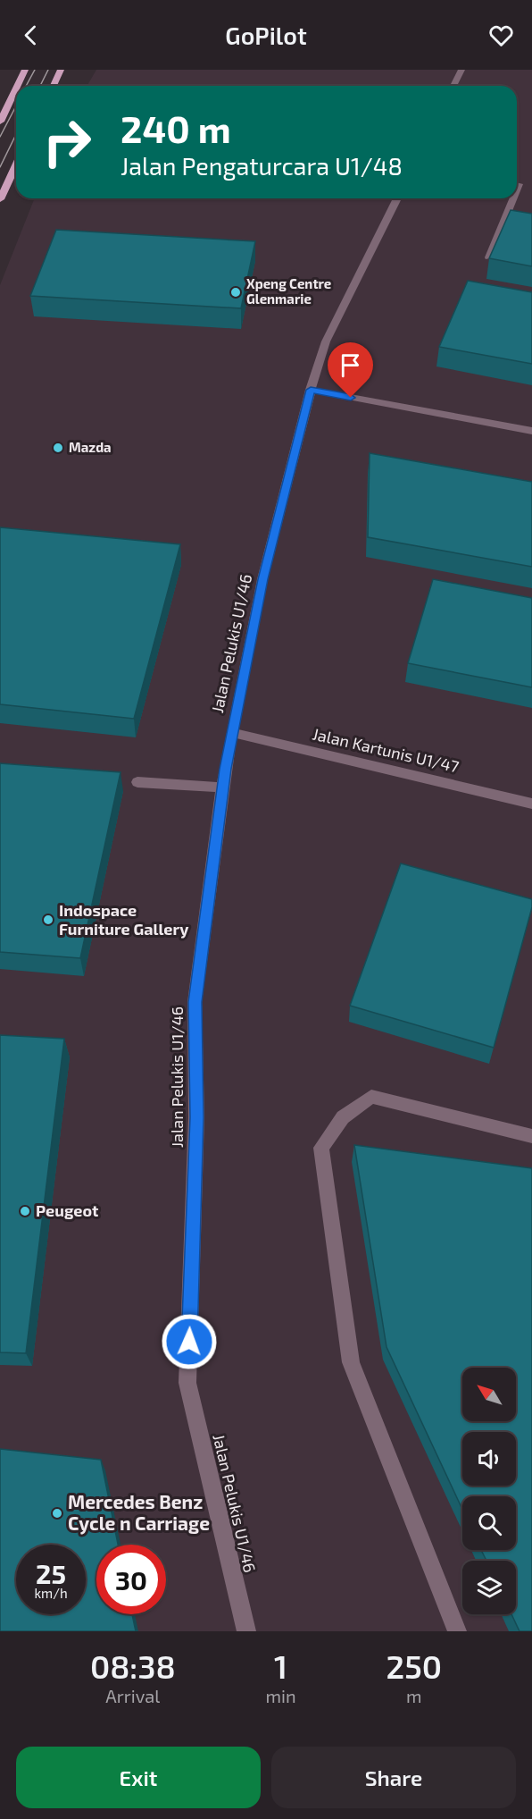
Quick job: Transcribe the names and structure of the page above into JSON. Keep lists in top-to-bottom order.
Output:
{
  "streets": {
    "street": ["Jalan Pelukis U1/46", "Jalan Kartunis U1/47"]
  },
  "crossings": [
    ["Jalan Pelukis U1/46", "Jalan Kartunis U1/47"]
  ],
  "places": [
    "Xpeng Centre Glenmarie",
    "Mazda",
    "Indospace Furniture Gallery",
    "Peugeot",
    "Mercedes Benz Cycle n Carriage"
  ],
  "north": "top left",
  "page": {
    "header": "GoPilot",
    "turn": ["240 m", "Jalan Pengaturcara U1/48"],
    "speed": "25 km/h",
    "limit": "30",
    "eta": [
      "08:38",
      "Arrival",
      "1",
      "min",
      "250",
      "m"
    ],
    "buttons": ["Exit", "Share"]
  }
}
